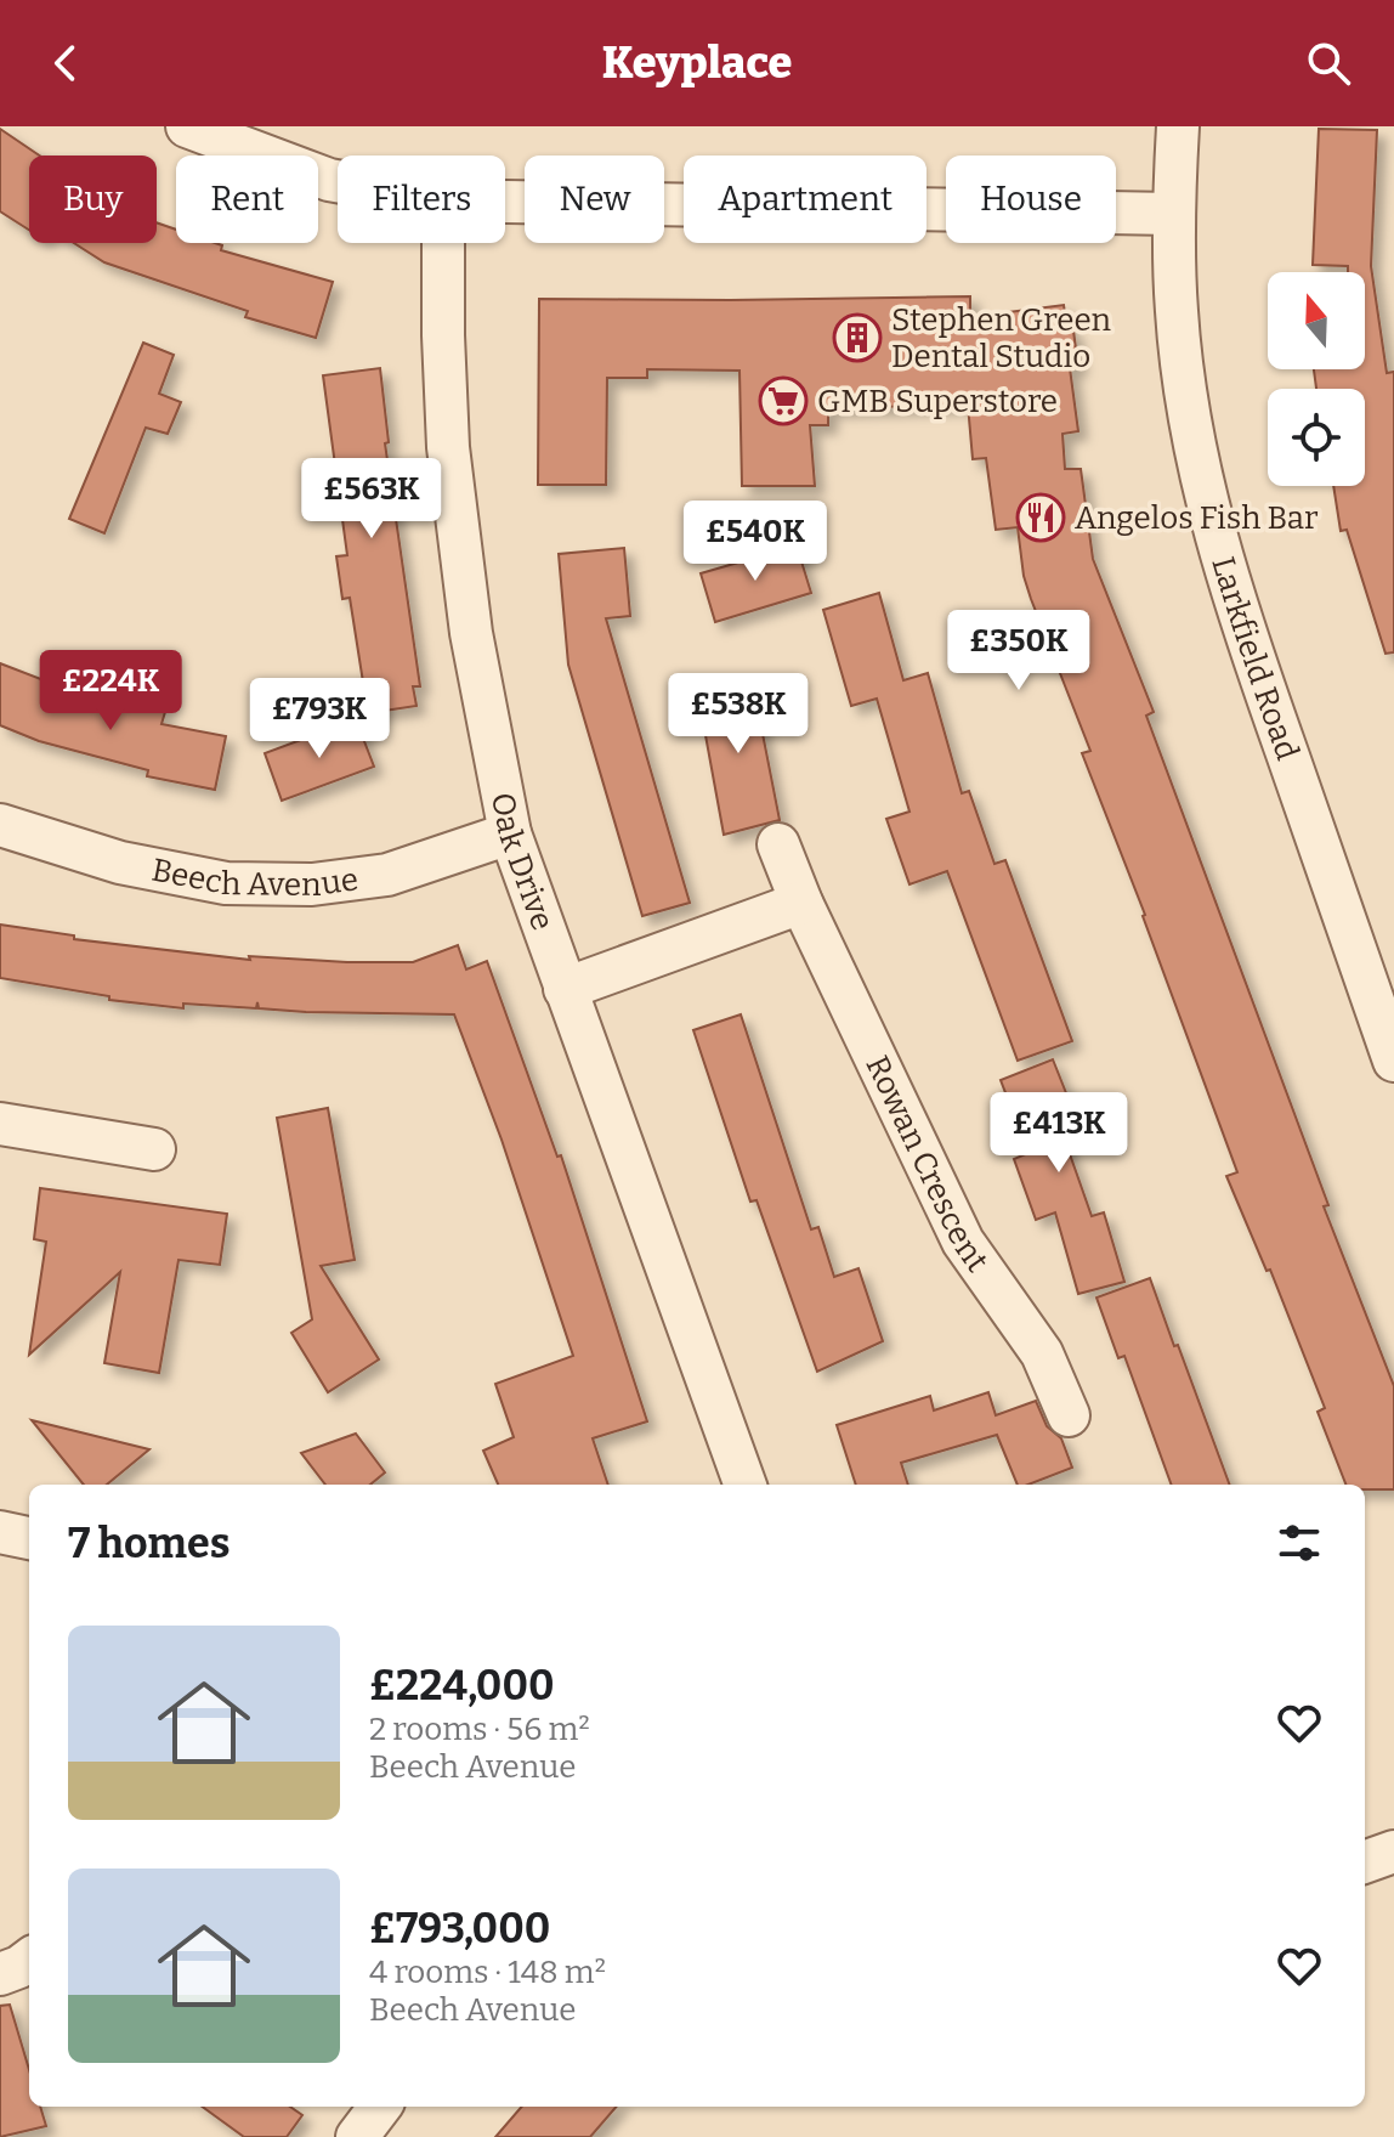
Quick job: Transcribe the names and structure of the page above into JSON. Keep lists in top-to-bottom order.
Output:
{
  "streets": {
    "street": [
      "Larkfield Road",
      "Oak Drive",
      "Beech Avenue",
      "Rowan Crescent"
    ]
  },
  "crossings": [
    ["Oak Drive", "Beech Avenue"]
  ],
  "places": {
    "building": ["Stephen Green Dental Studio"],
    "supermarket": ["GMB Superstore"],
    "restaurant": ["Angelos Fish Bar"]
  },
  "north": "top",
  "page": {
    "header": "Keyplace",
    "chip": [
      "Buy",
      "Rent",
      "Filters",
      "New",
      "Apartment",
      "House"
    ],
    "price": [
      "£563K",
      "£540K",
      "£350K",
      "£224K",
      "£538K",
      "£793K",
      "£413K"
    ],
    "heading": "7 homes",
    "list": [
      {
        "name": "£224,000",
        "note": "2 rooms · 56 m² · Beech Avenue"
      },
      {
        "name": "£793,000",
        "note": "4 rooms · 148 m² · Beech Avenue"
      }
    ]
  }
}
